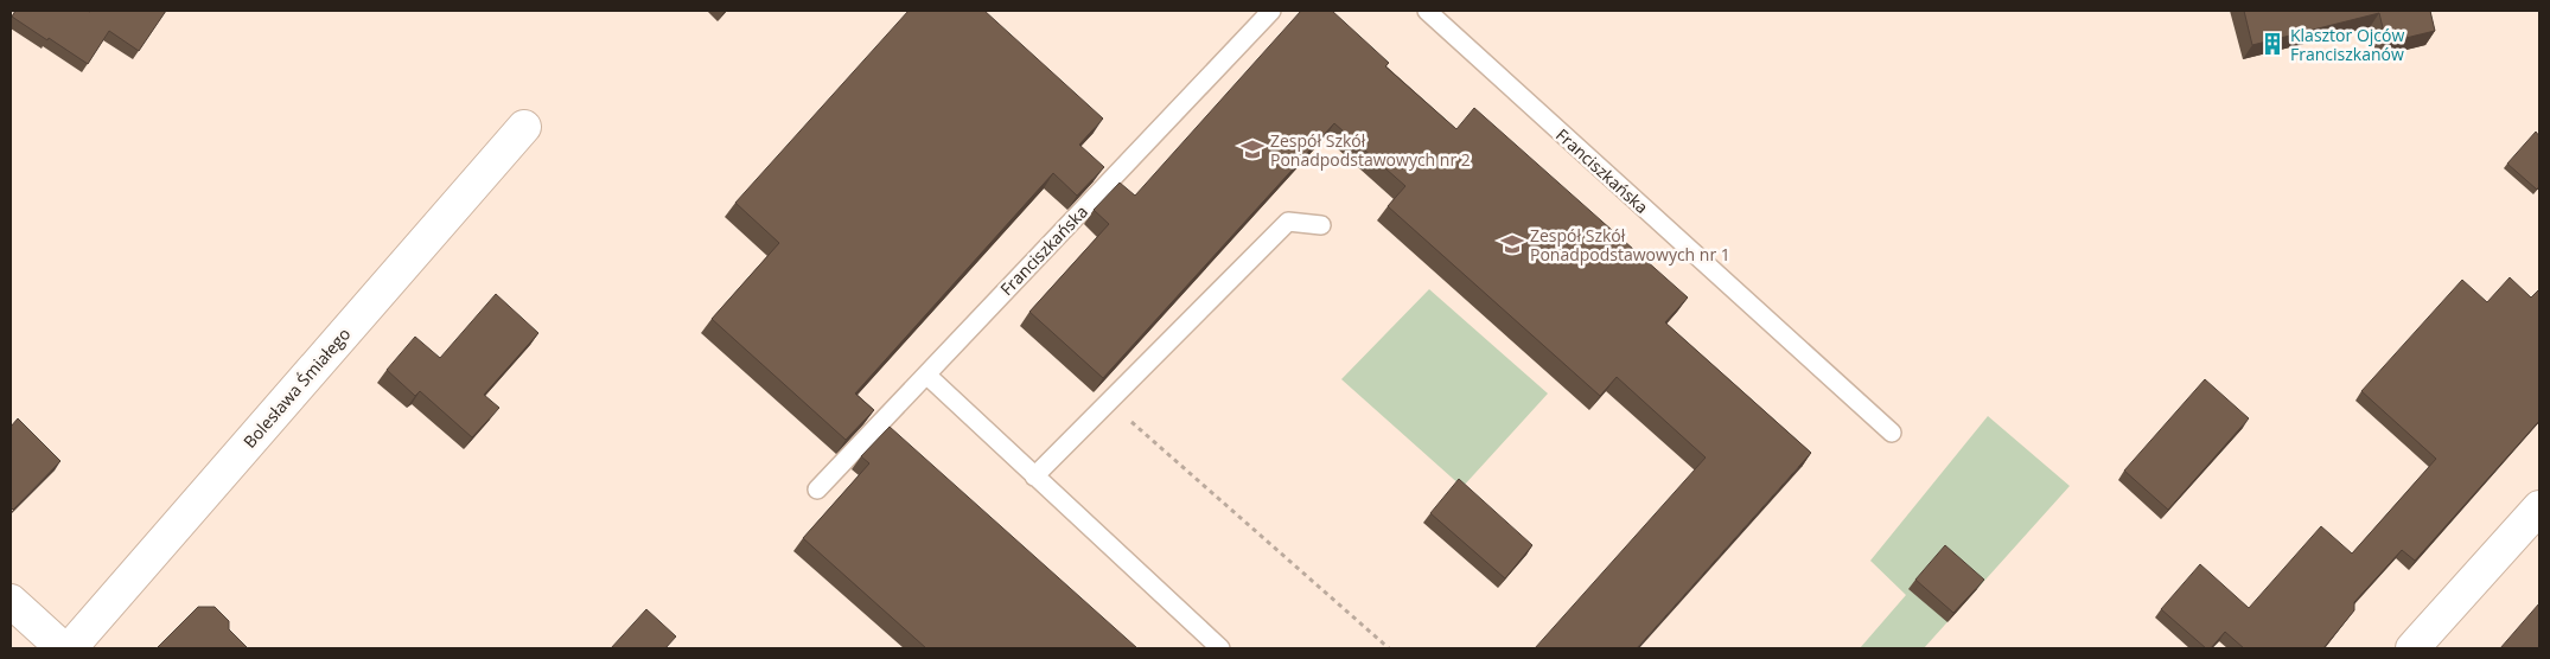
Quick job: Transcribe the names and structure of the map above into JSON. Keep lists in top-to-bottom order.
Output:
{
  "streets": {
    "street": ["Bolesława Śmiałego"],
    "lane": ["Franciszkańska"]
  },
  "places": {
    "building": ["Klasztor Ojców Franciszkanów"],
    "school or university": ["Zespół Szkół Ponadpodstawowych nr 2", "Zespół Szkół Ponadpodstawowych nr 1"]
  }
}
